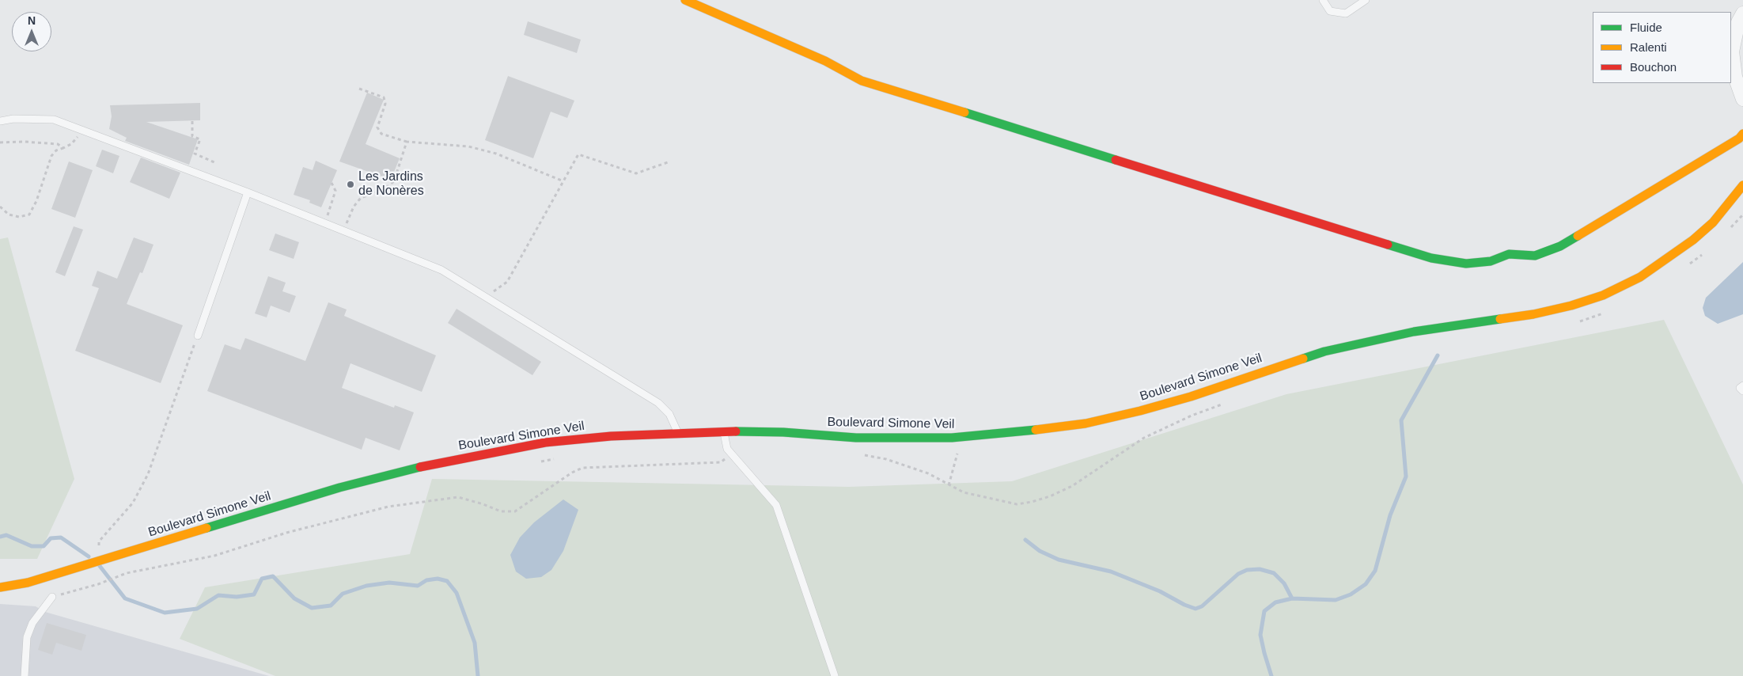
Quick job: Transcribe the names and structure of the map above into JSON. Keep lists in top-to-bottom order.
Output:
{
  "streets": {
    "main road": ["Boulevard Simone Veil"]
  },
  "places": ["Les Jardins de Nonères"],
  "legend": ["Fluide", "Ralenti", "Bouchon"],
  "north": "top"
}
